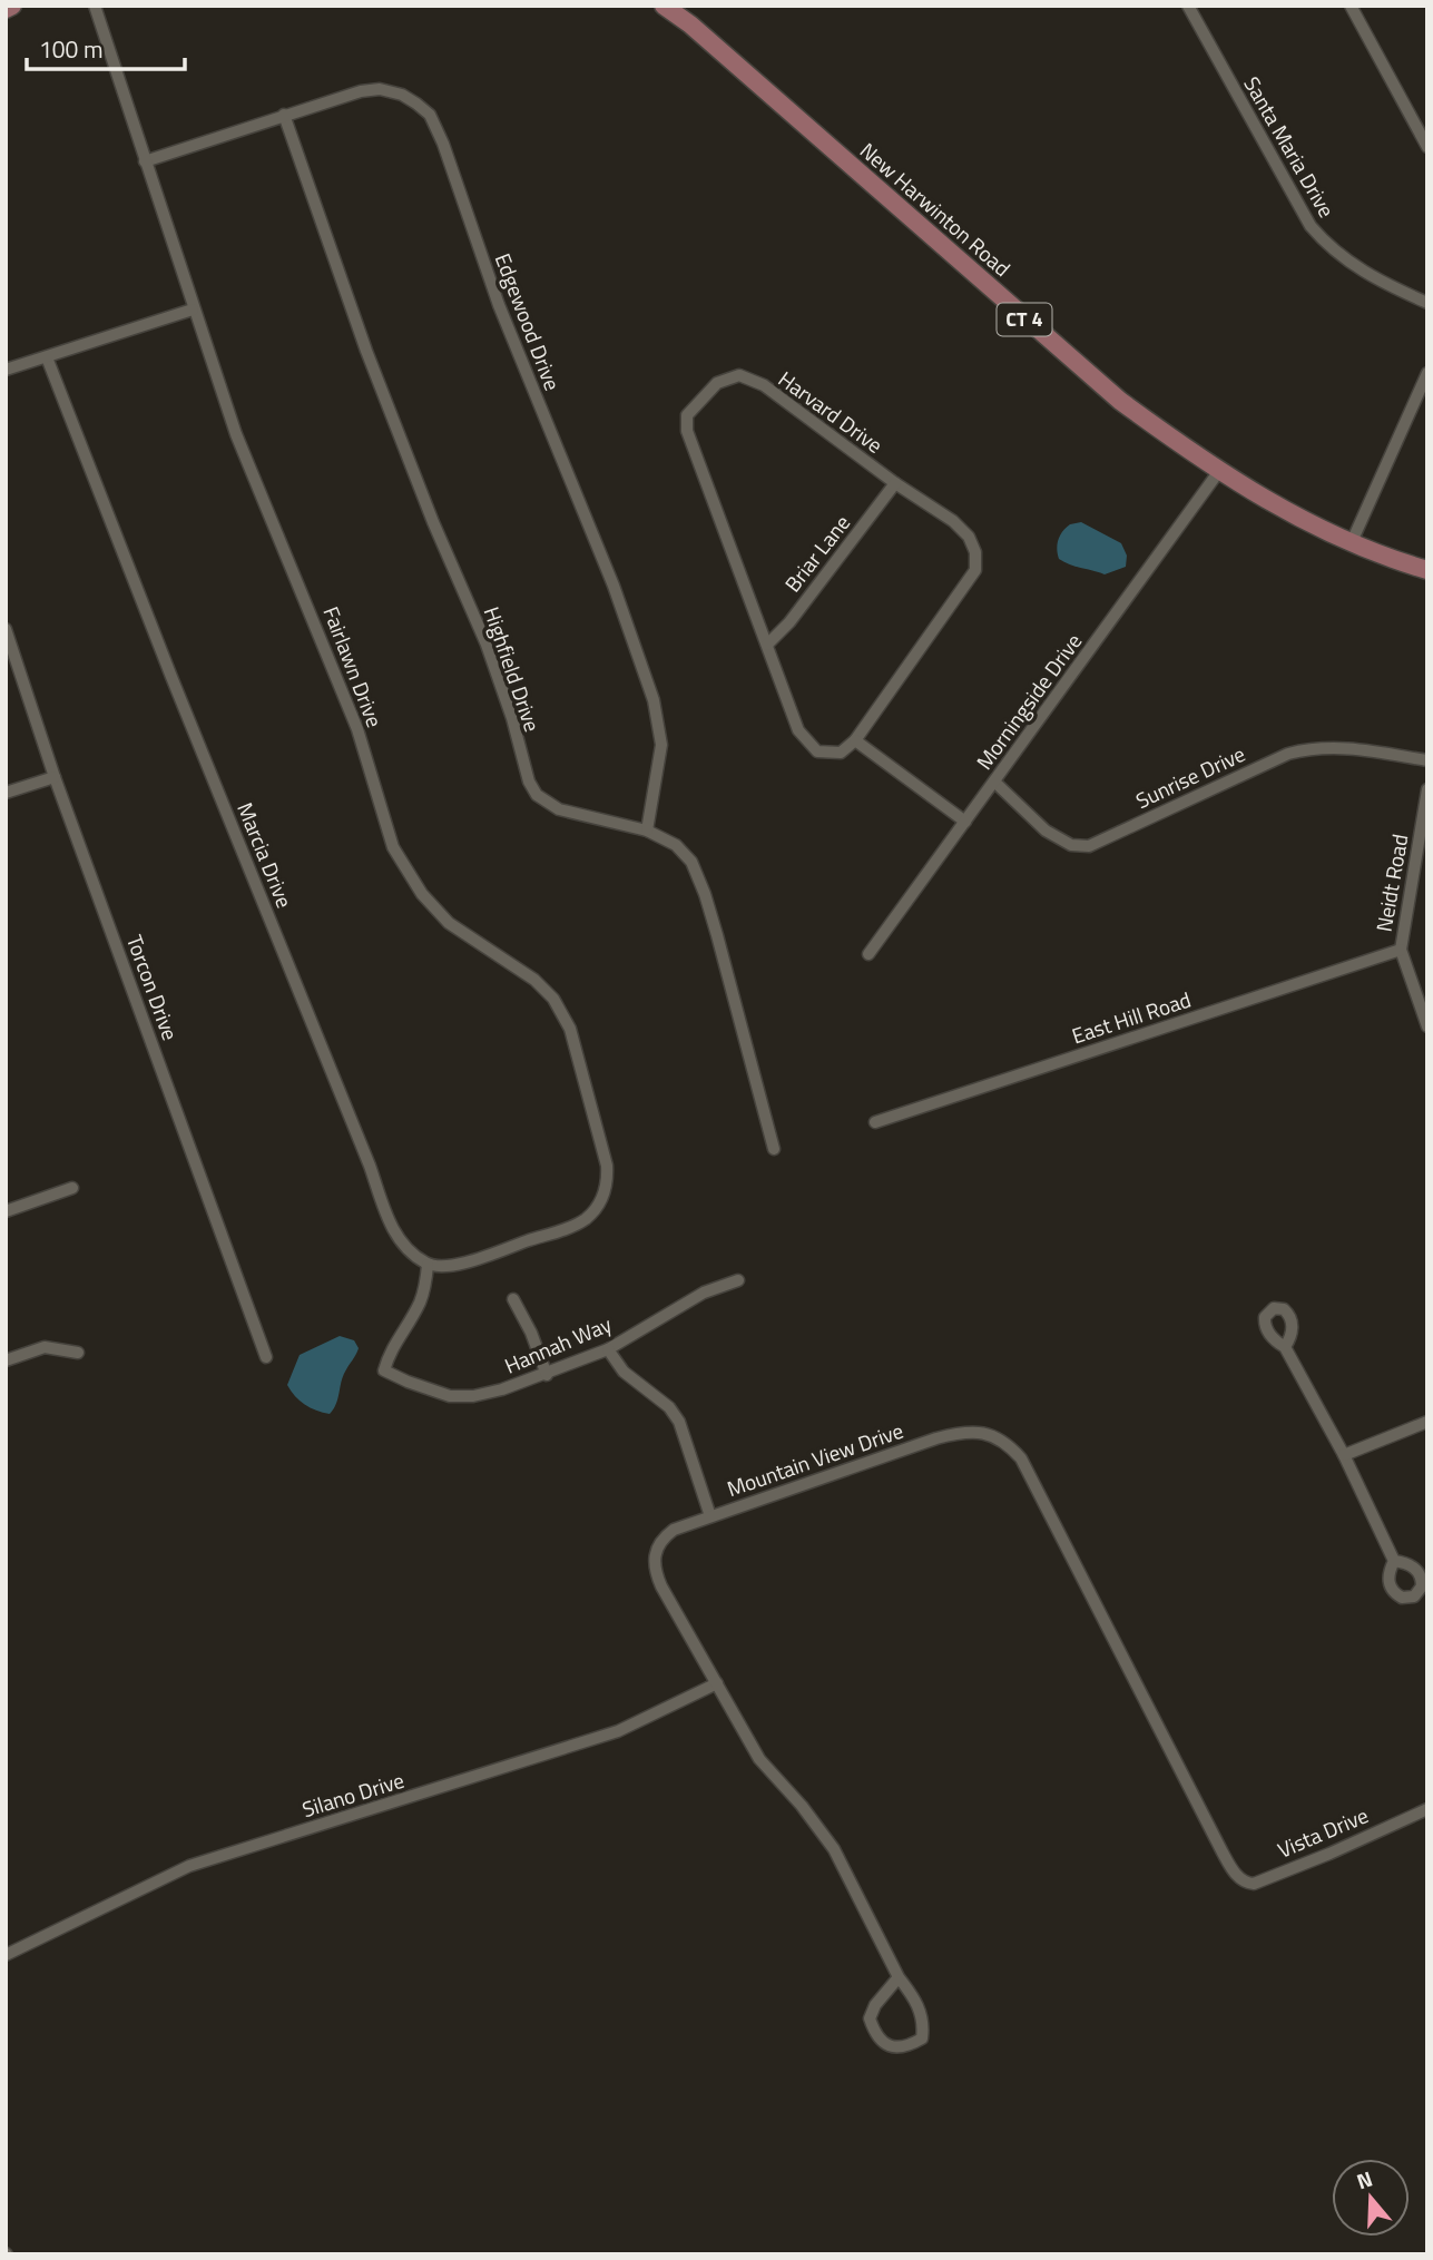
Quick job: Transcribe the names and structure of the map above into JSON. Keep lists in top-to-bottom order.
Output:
{
  "streets": {
    "main road": ["New Harwinton Road", "CT 4"],
    "street": [
      "Santa Maria Drive",
      "Edgewood Drive",
      "Harvard Drive",
      "Briar Lane",
      "Fairlawn Drive",
      "Highfield Drive",
      "Morningside Drive",
      "Sunrise Drive",
      "Marcia Drive",
      "Neidt Road",
      "Torcon Drive",
      "East Hill Road",
      "Hannah Way",
      "Mountain View Drive",
      "Silano Drive",
      "Vista Drive"
    ]
  },
  "crossings": [
    ["New Harwinton Road", "Morningside Drive"],
    ["Edgewood Drive", "Fairlawn Drive"],
    ["Edgewood Drive", "Highfield Drive"],
    ["Harvard Drive", "Briar Lane"],
    ["Fairlawn Drive", "Marcia Drive"],
    ["Fairlawn Drive", "Hannah Way"],
    ["Morningside Drive", "Sunrise Drive"],
    ["Marcia Drive", "Hannah Way"],
    ["Neidt Road", "East Hill Road"],
    ["Mountain View Drive", "Silano Drive"],
    ["Mountain View Drive", "Vista Drive"]
  ],
  "scale_bar": "100 m",
  "north": "top"
}
